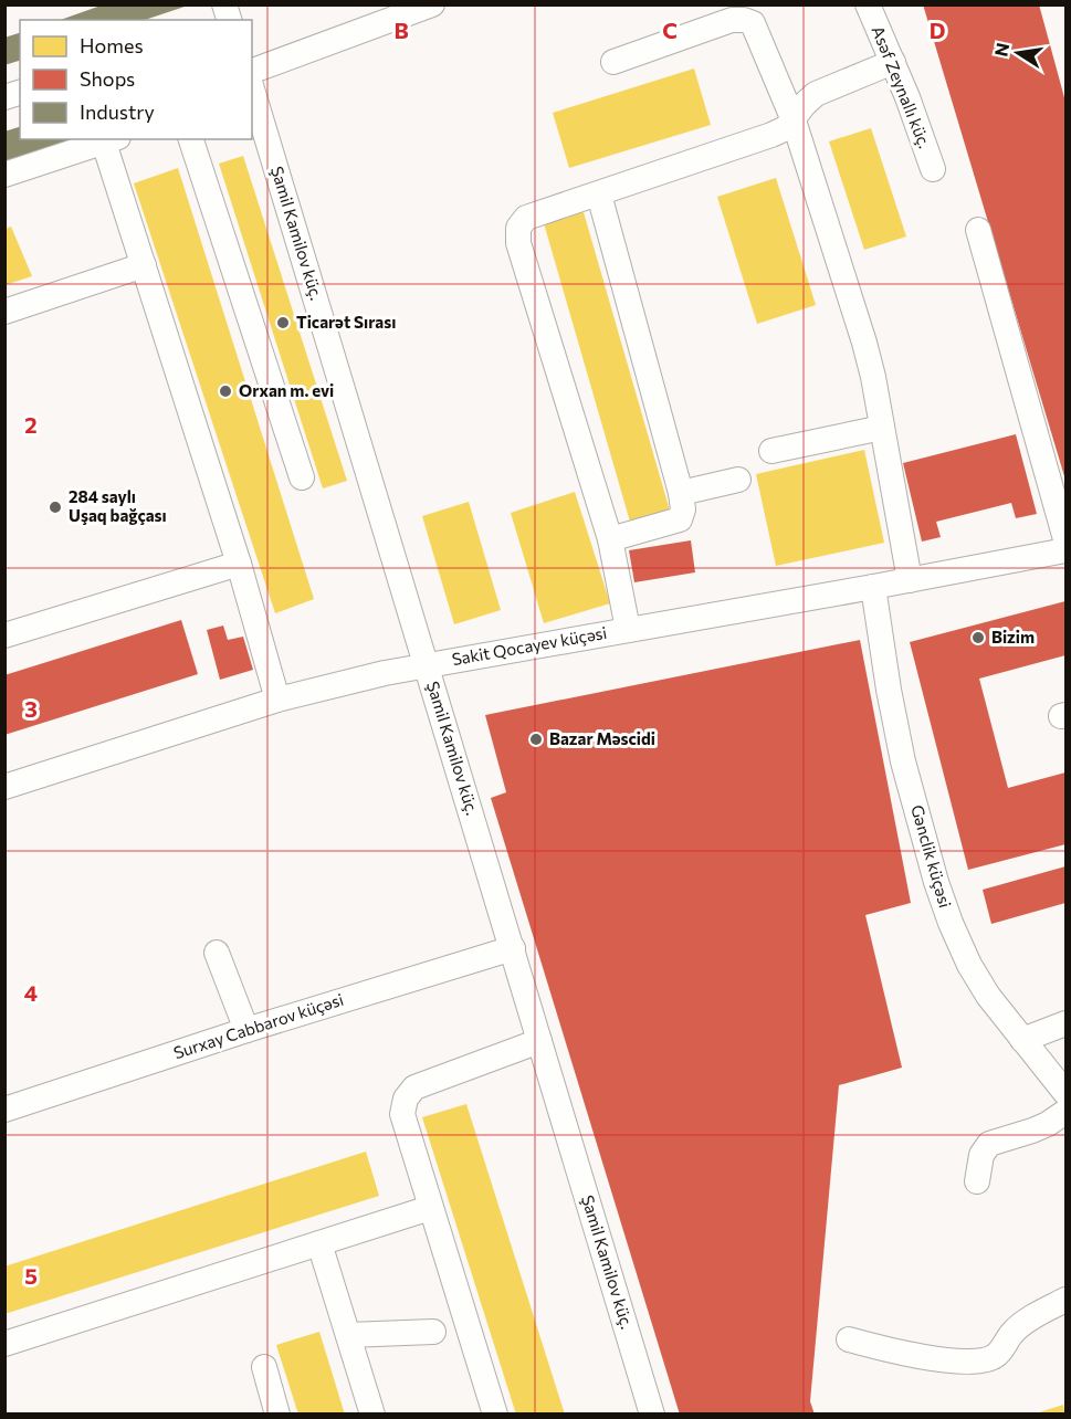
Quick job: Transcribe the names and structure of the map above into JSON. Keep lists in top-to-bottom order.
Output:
{
  "streets": {
    "street": [
      "Asəf Zeynallı küç.",
      "Şamil Kamilov küç.",
      "Sakit Qocayev küçəsi",
      "Gənclik küçəsi",
      "Surxay Cabbarov küçəsi"
    ]
  },
  "crossings": [
    ["Şamil Kamilov küç.", "Sakit Qocayev küçəsi"],
    ["Şamil Kamilov küç.", "Surxay Cabbarov küçəsi"],
    ["Sakit Qocayev küçəsi", "Gənclik küçəsi"]
  ],
  "places": [
    "Ticarət Sırası",
    "Orxan m. evi",
    "284 saylı Uşaq bağçası",
    "Bizim",
    "Bazar Məscidi"
  ],
  "legend": ["Homes", "Shops", "Industry"],
  "north": "left",
  "grid": {
    "columns": ["B", "C", "D"],
    "rows": [
      "2",
      "3",
      "4",
      "5"
    ]
  }
}
